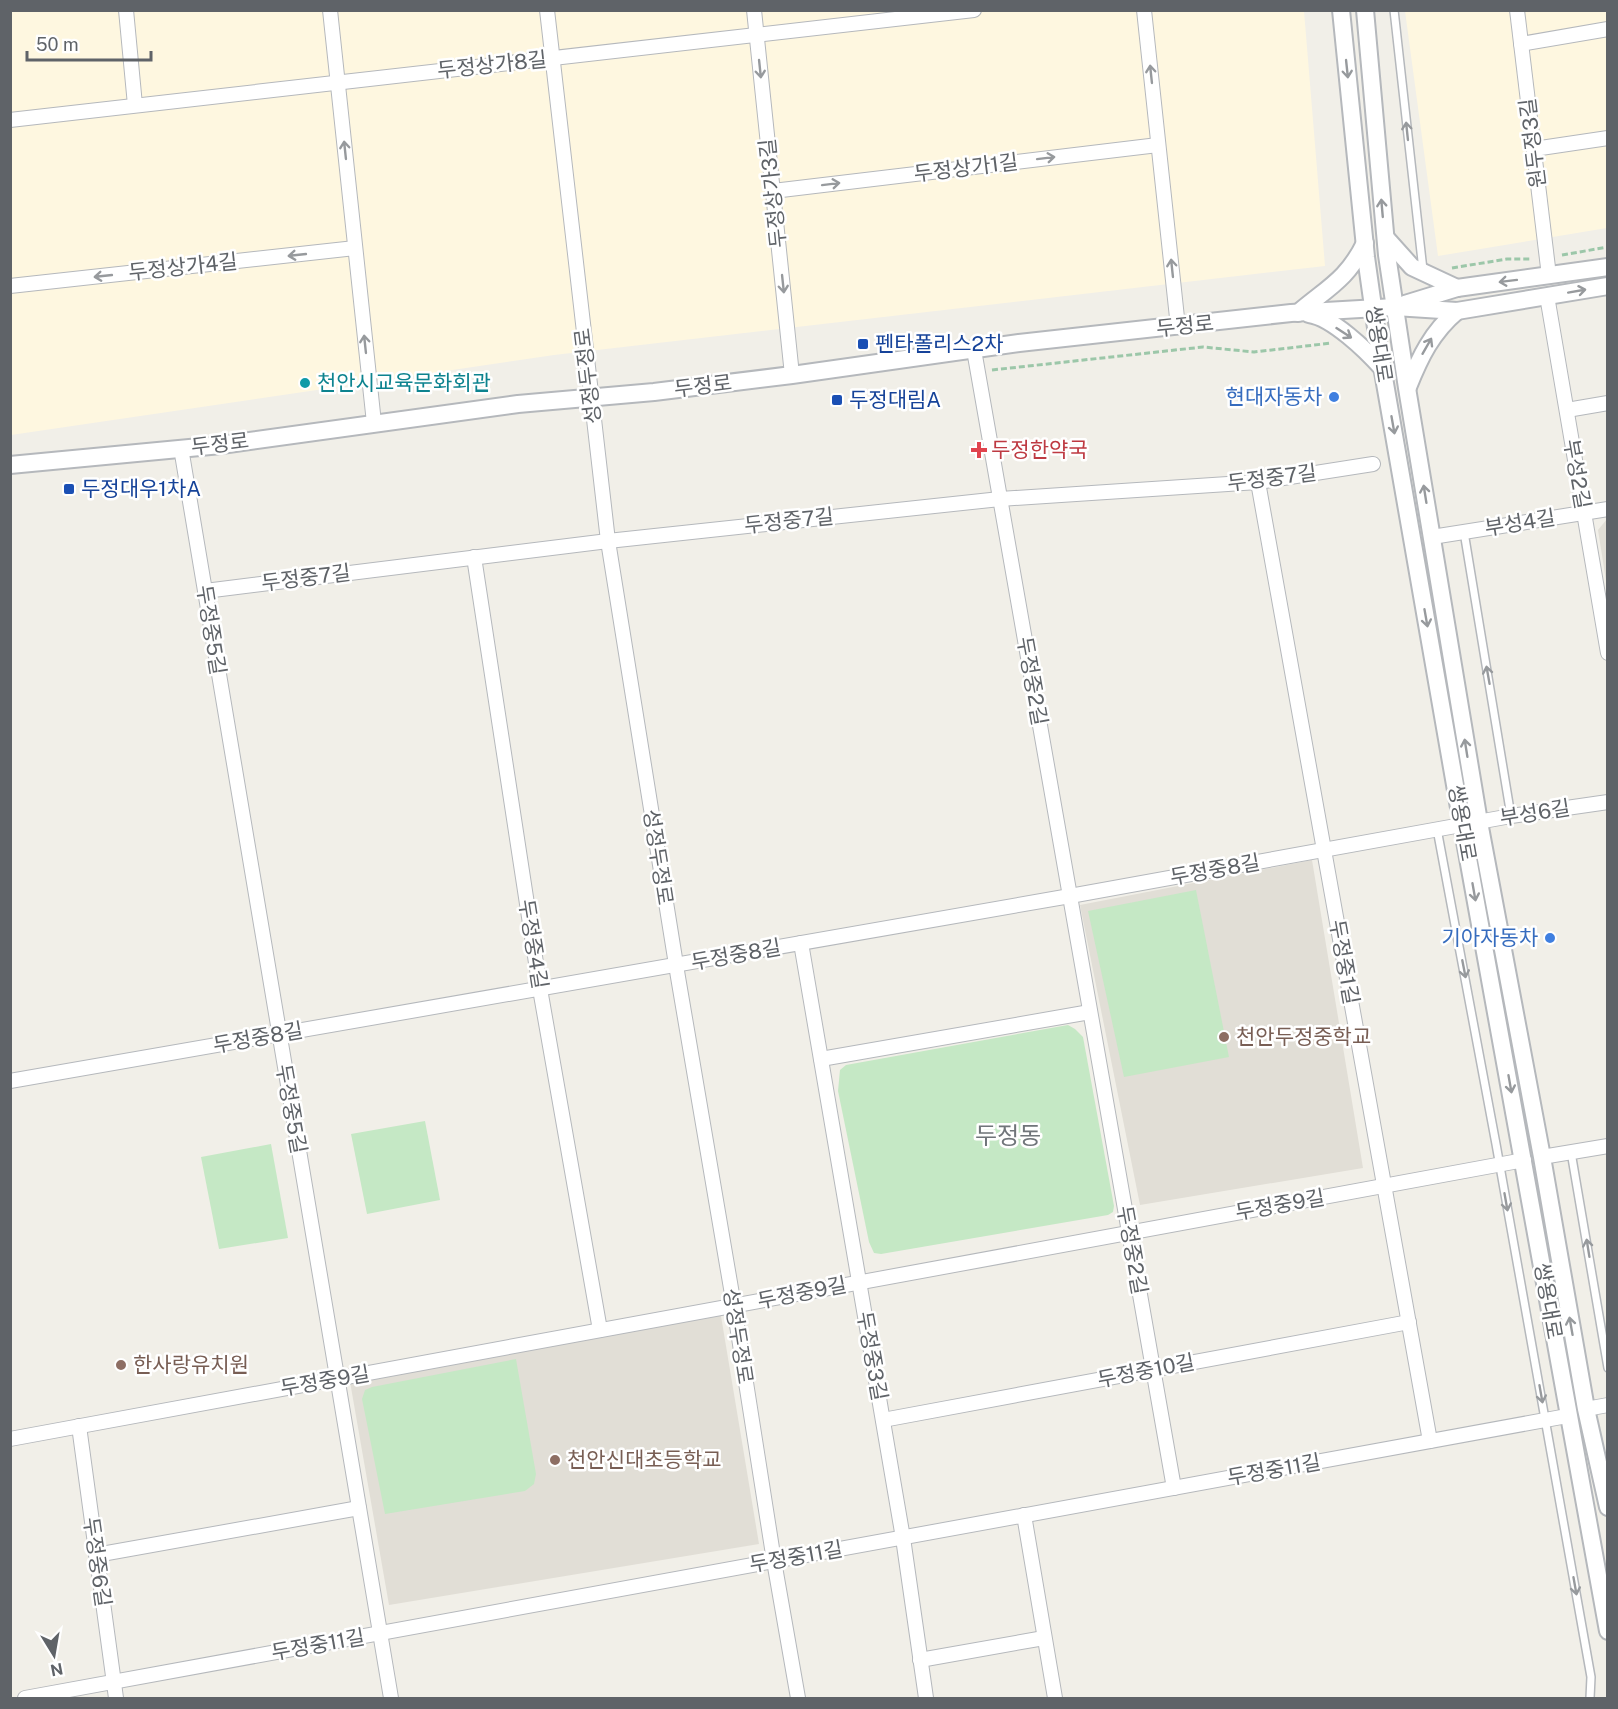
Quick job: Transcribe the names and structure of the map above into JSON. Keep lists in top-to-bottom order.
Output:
{
  "streets": {
    "street": [
      "두정상가8길",
      "원두정3길",
      "두정상가1길",
      "두정상가3길",
      "두정상가4길",
      "두정로",
      "쌍용대로",
      "성정두정로",
      "부성2길",
      "두정중7길",
      "부성4길",
      "두정중5길",
      "두정중2길",
      "부성6길",
      "두정중8길",
      "두정중4길",
      "두정중1길",
      "두정중9길",
      "두정중3길",
      "두정중10길",
      "두정중11길",
      "두정중6길"
    ]
  },
  "crossings": [
    ["두정상가8길", "두정상가3길"],
    ["두정상가8길", "성정두정로"],
    ["원두정3길", "두정로"],
    ["두정상가1길", "두정상가3길"],
    ["두정상가3길", "두정로"],
    ["두정로", "쌍용대로"],
    ["두정로", "성정두정로"],
    ["두정로", "부성2길"],
    ["두정로", "두정중5길"],
    ["두정로", "두정중2길"],
    ["쌍용대로", "부성4길"],
    ["쌍용대로", "부성6길"],
    ["쌍용대로", "두정중8길"],
    ["쌍용대로", "두정중9길"],
    ["쌍용대로", "두정중11길"],
    ["성정두정로", "두정중7길"],
    ["성정두정로", "두정중8길"],
    ["성정두정로", "두정중9길"],
    ["성정두정로", "두정중11길"],
    ["부성2길", "부성4길"],
    ["두정중7길", "두정중5길"],
    ["두정중7길", "두정중2길"],
    ["두정중7길", "두정중4길"],
    ["두정중7길", "두정중1길"],
    ["두정중5길", "두정중8길"],
    ["두정중5길", "두정중9길"],
    ["두정중5길", "두정중11길"],
    ["두정중2길", "두정중8길"],
    ["두정중2길", "두정중9길"],
    ["두정중2길", "두정중10길"],
    ["두정중2길", "두정중11길"],
    ["부성6길", "두정중8길"],
    ["두정중8길", "두정중4길"],
    ["두정중8길", "두정중1길"],
    ["두정중8길", "두정중3길"],
    ["두정중4길", "두정중9길"],
    ["두정중1길", "두정중9길"],
    ["두정중1길", "두정중10길"],
    ["두정중1길", "두정중11길"],
    ["두정중9길", "두정중3길"],
    ["두정중9길", "두정중6길"],
    ["두정중3길", "두정중10길"],
    ["두정중3길", "두정중11길"],
    ["두정중11길", "두정중6길"]
  ],
  "one_way": ["두정상가1길", "두정상가3길", "두정상가4길"],
  "districts": ["두정동"],
  "places": {
    "transit": ["펜타폴리스2차", "두정대림A", "두정대우1차A"],
    "other": [
      "천안시교육문화회관",
      "현대자동차",
      "기아자동차",
      "천안두정중학교",
      "한사랑유치원",
      "천안신대초등학교"
    ],
    "health": ["두정한약국"]
  },
  "scale_bar": "50 m",
  "north": "bottom"
}
